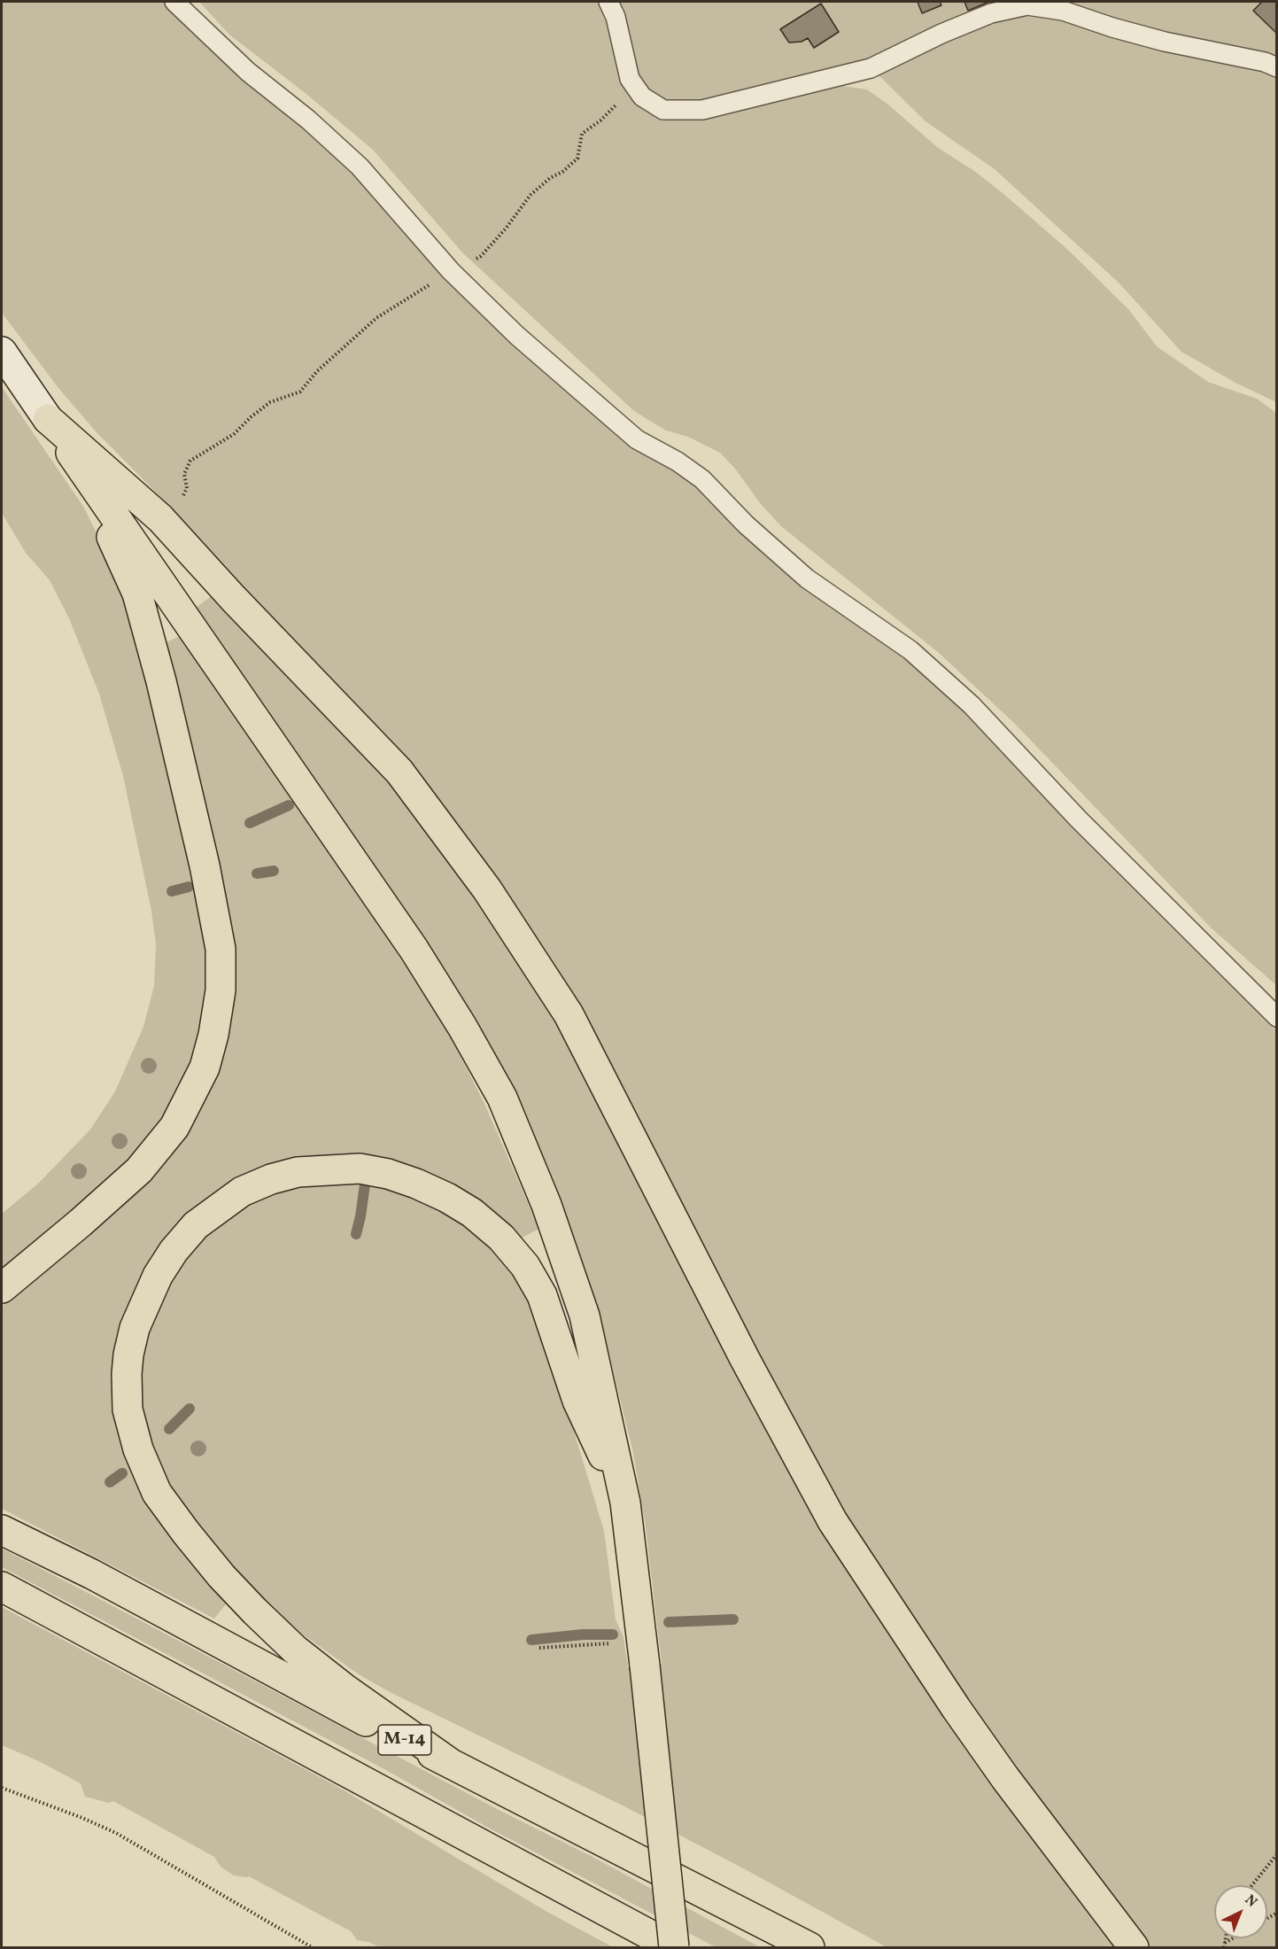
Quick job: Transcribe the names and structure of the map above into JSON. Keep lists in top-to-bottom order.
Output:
{
  "streets": {
    "highway": ["М-14"]
  },
  "north": "top right"
}
